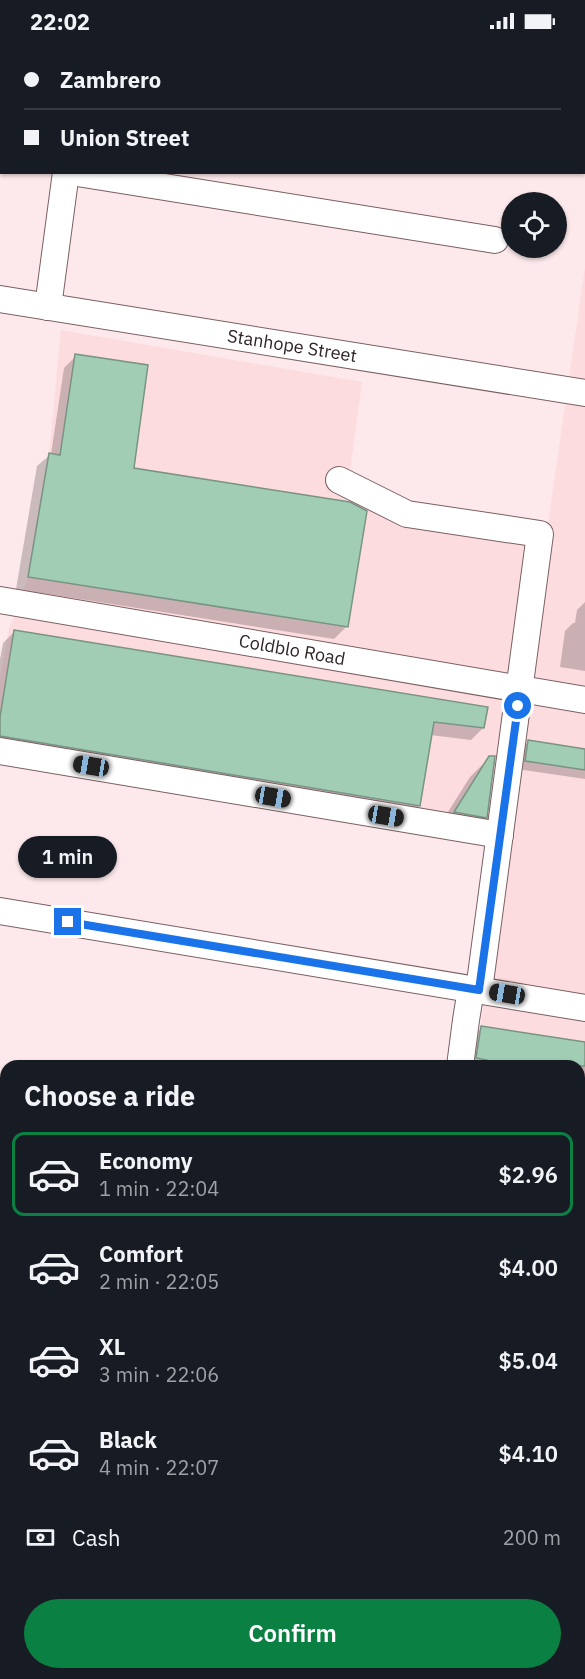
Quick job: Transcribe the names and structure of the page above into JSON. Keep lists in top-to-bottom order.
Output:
{
  "streets": {
    "street": ["Stanhope Street", "Coldblo Road"]
  },
  "page": {
    "status": "22:02",
    "banner": ["Zambrero", "Union Street"],
    "bubble": "1 min",
    "heading": "Choose a ride",
    "list": [
      {
        "name": "Economy",
        "note": "1 min · 22:04",
        "value": "$2.96"
      },
      {
        "name": "Comfort",
        "note": "2 min · 22:05",
        "value": "$4.00"
      },
      {
        "name": "XL",
        "note": "3 min · 22:06",
        "value": "$5.04"
      },
      {
        "name": "Black",
        "note": "4 min · 22:07",
        "value": "$4.10"
      }
    ],
    "pay": ["Cash", "200 m"],
    "buttons": "Confirm"
  }
}
